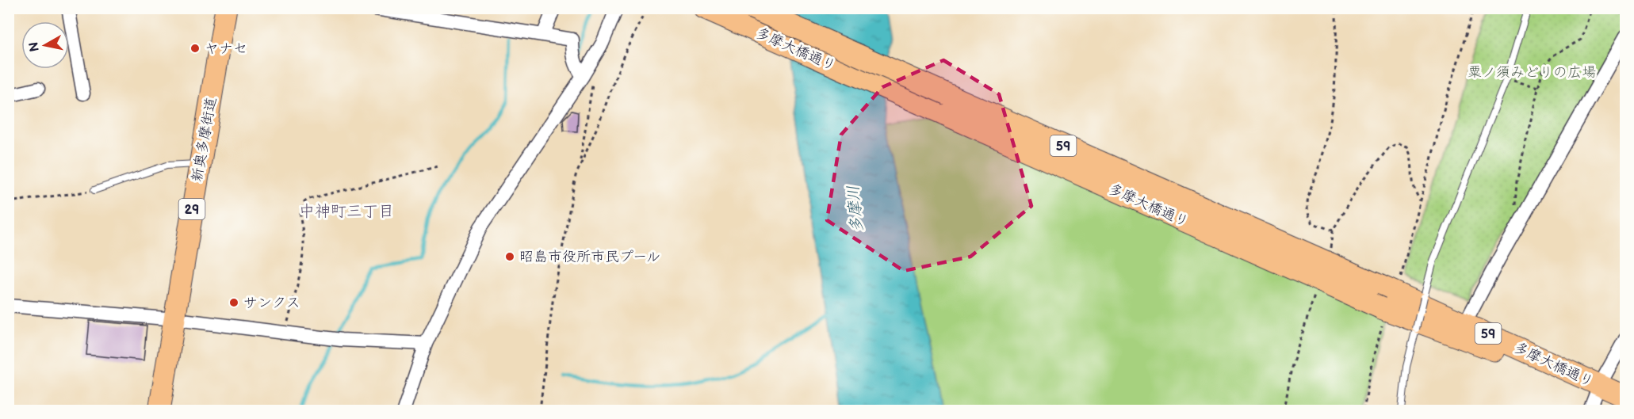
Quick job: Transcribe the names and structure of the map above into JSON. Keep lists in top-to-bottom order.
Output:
{
  "streets": {
    "main road": [
      "多摩大橋通り",
      "新奥多摩街道",
      "59",
      "29"
    ]
  },
  "districts": ["中神町三丁目"],
  "water": ["多摩川"],
  "parks": ["粟ノ須みどりの広場"],
  "places": ["ヤナセ", "昭島市役所市民プール", "サンクス"],
  "north": "left"
}
